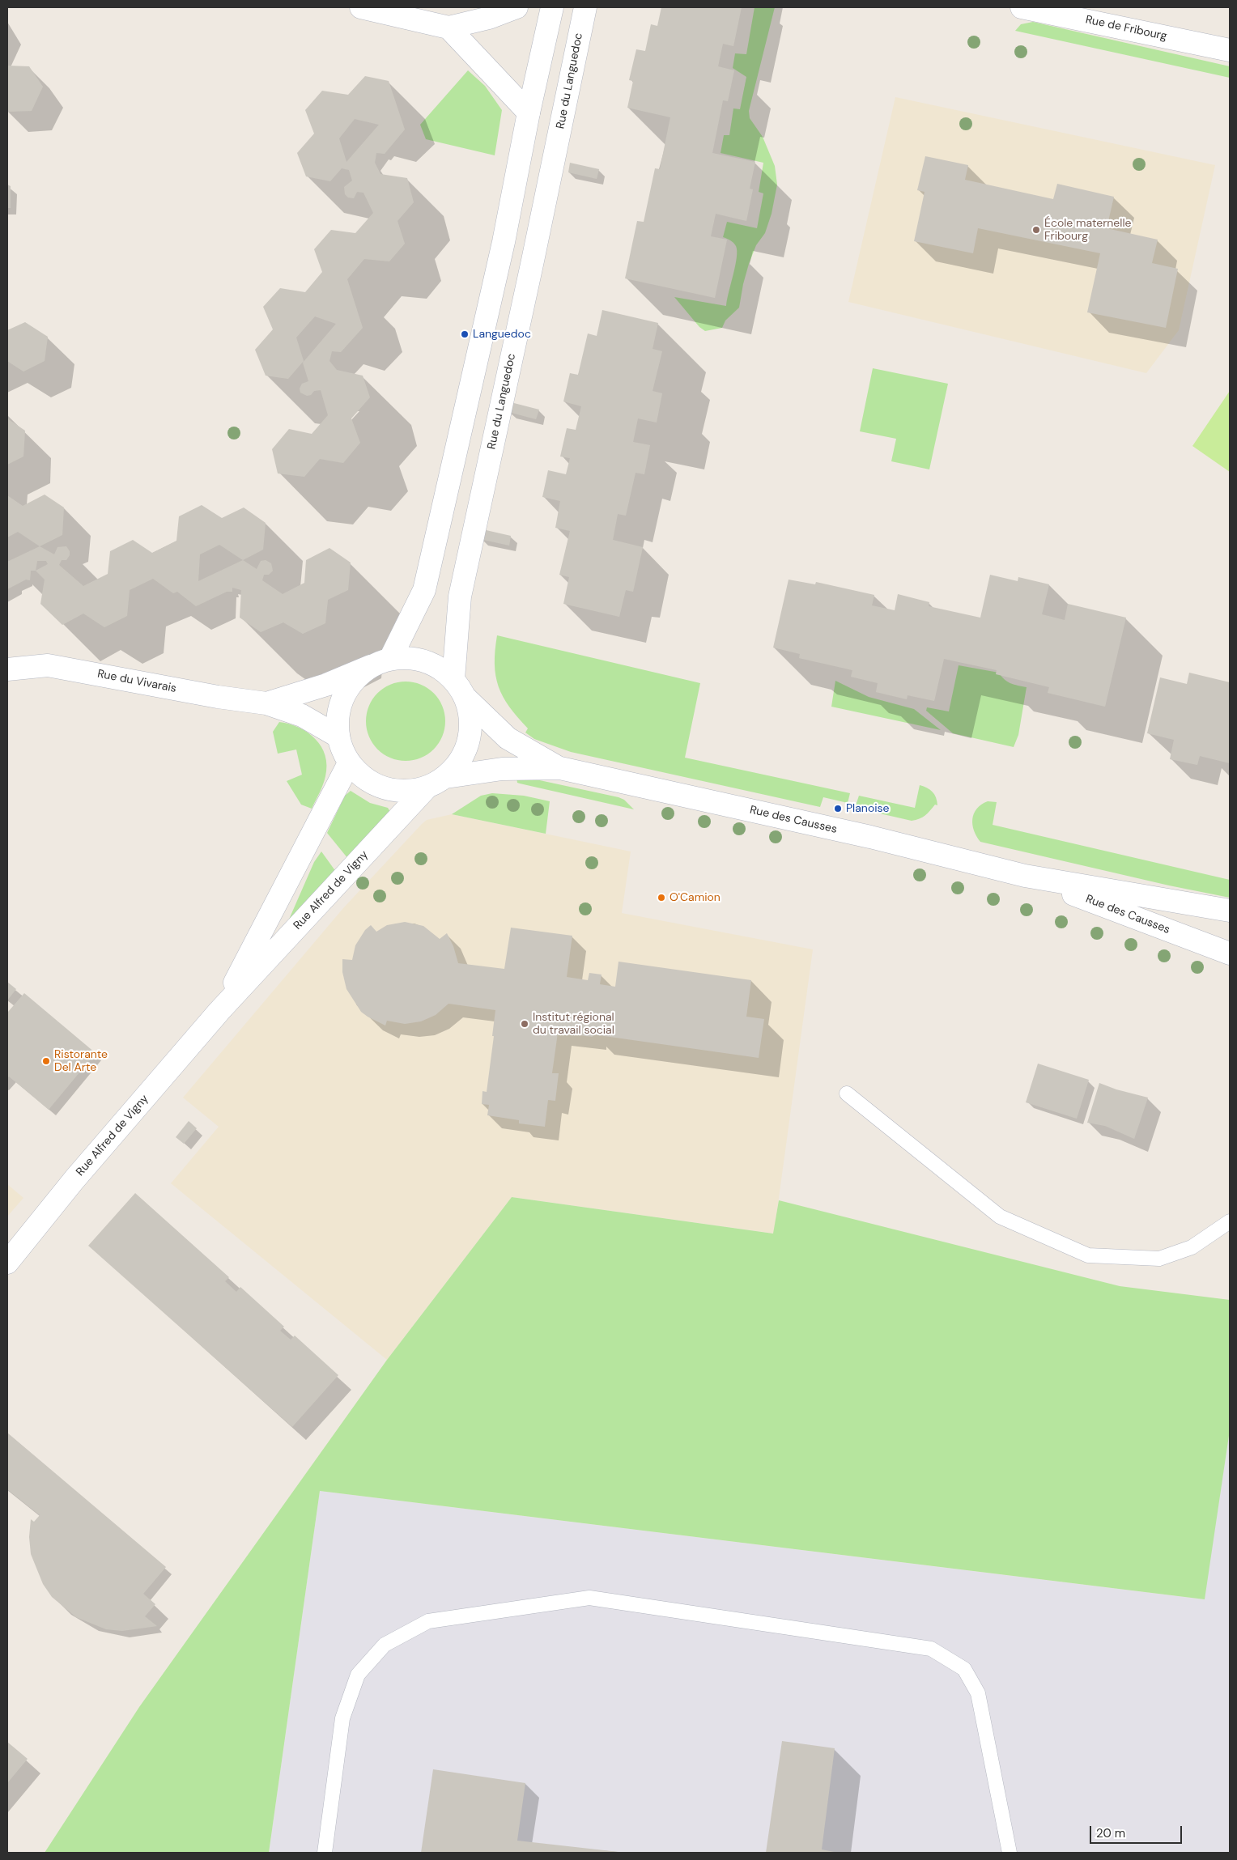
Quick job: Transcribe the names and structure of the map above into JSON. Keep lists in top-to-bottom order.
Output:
{
  "streets": {
    "street": [
      "Rue de Fribourg",
      "Rue du Languedoc",
      "Rue du Vivarais",
      "Rue des Causses",
      "Rue Alfred de Vigny"
    ]
  },
  "crossings": [
    ["Rue du Languedoc", "Rue du Vivarais"],
    ["Rue du Languedoc", "Rue des Causses"],
    ["Rue du Languedoc", "Rue Alfred de Vigny"],
    ["Rue du Vivarais", "Rue des Causses"],
    ["Rue du Vivarais", "Rue Alfred de Vigny"],
    ["Rue des Causses", "Rue Alfred de Vigny"]
  ],
  "places": [
    "École maternelle Fribourg",
    "Languedoc",
    "Planoise",
    "O'Camion",
    "Institut régional du travail social",
    "Ristorante Del Arte"
  ],
  "scale_bar": "20 m"
}
